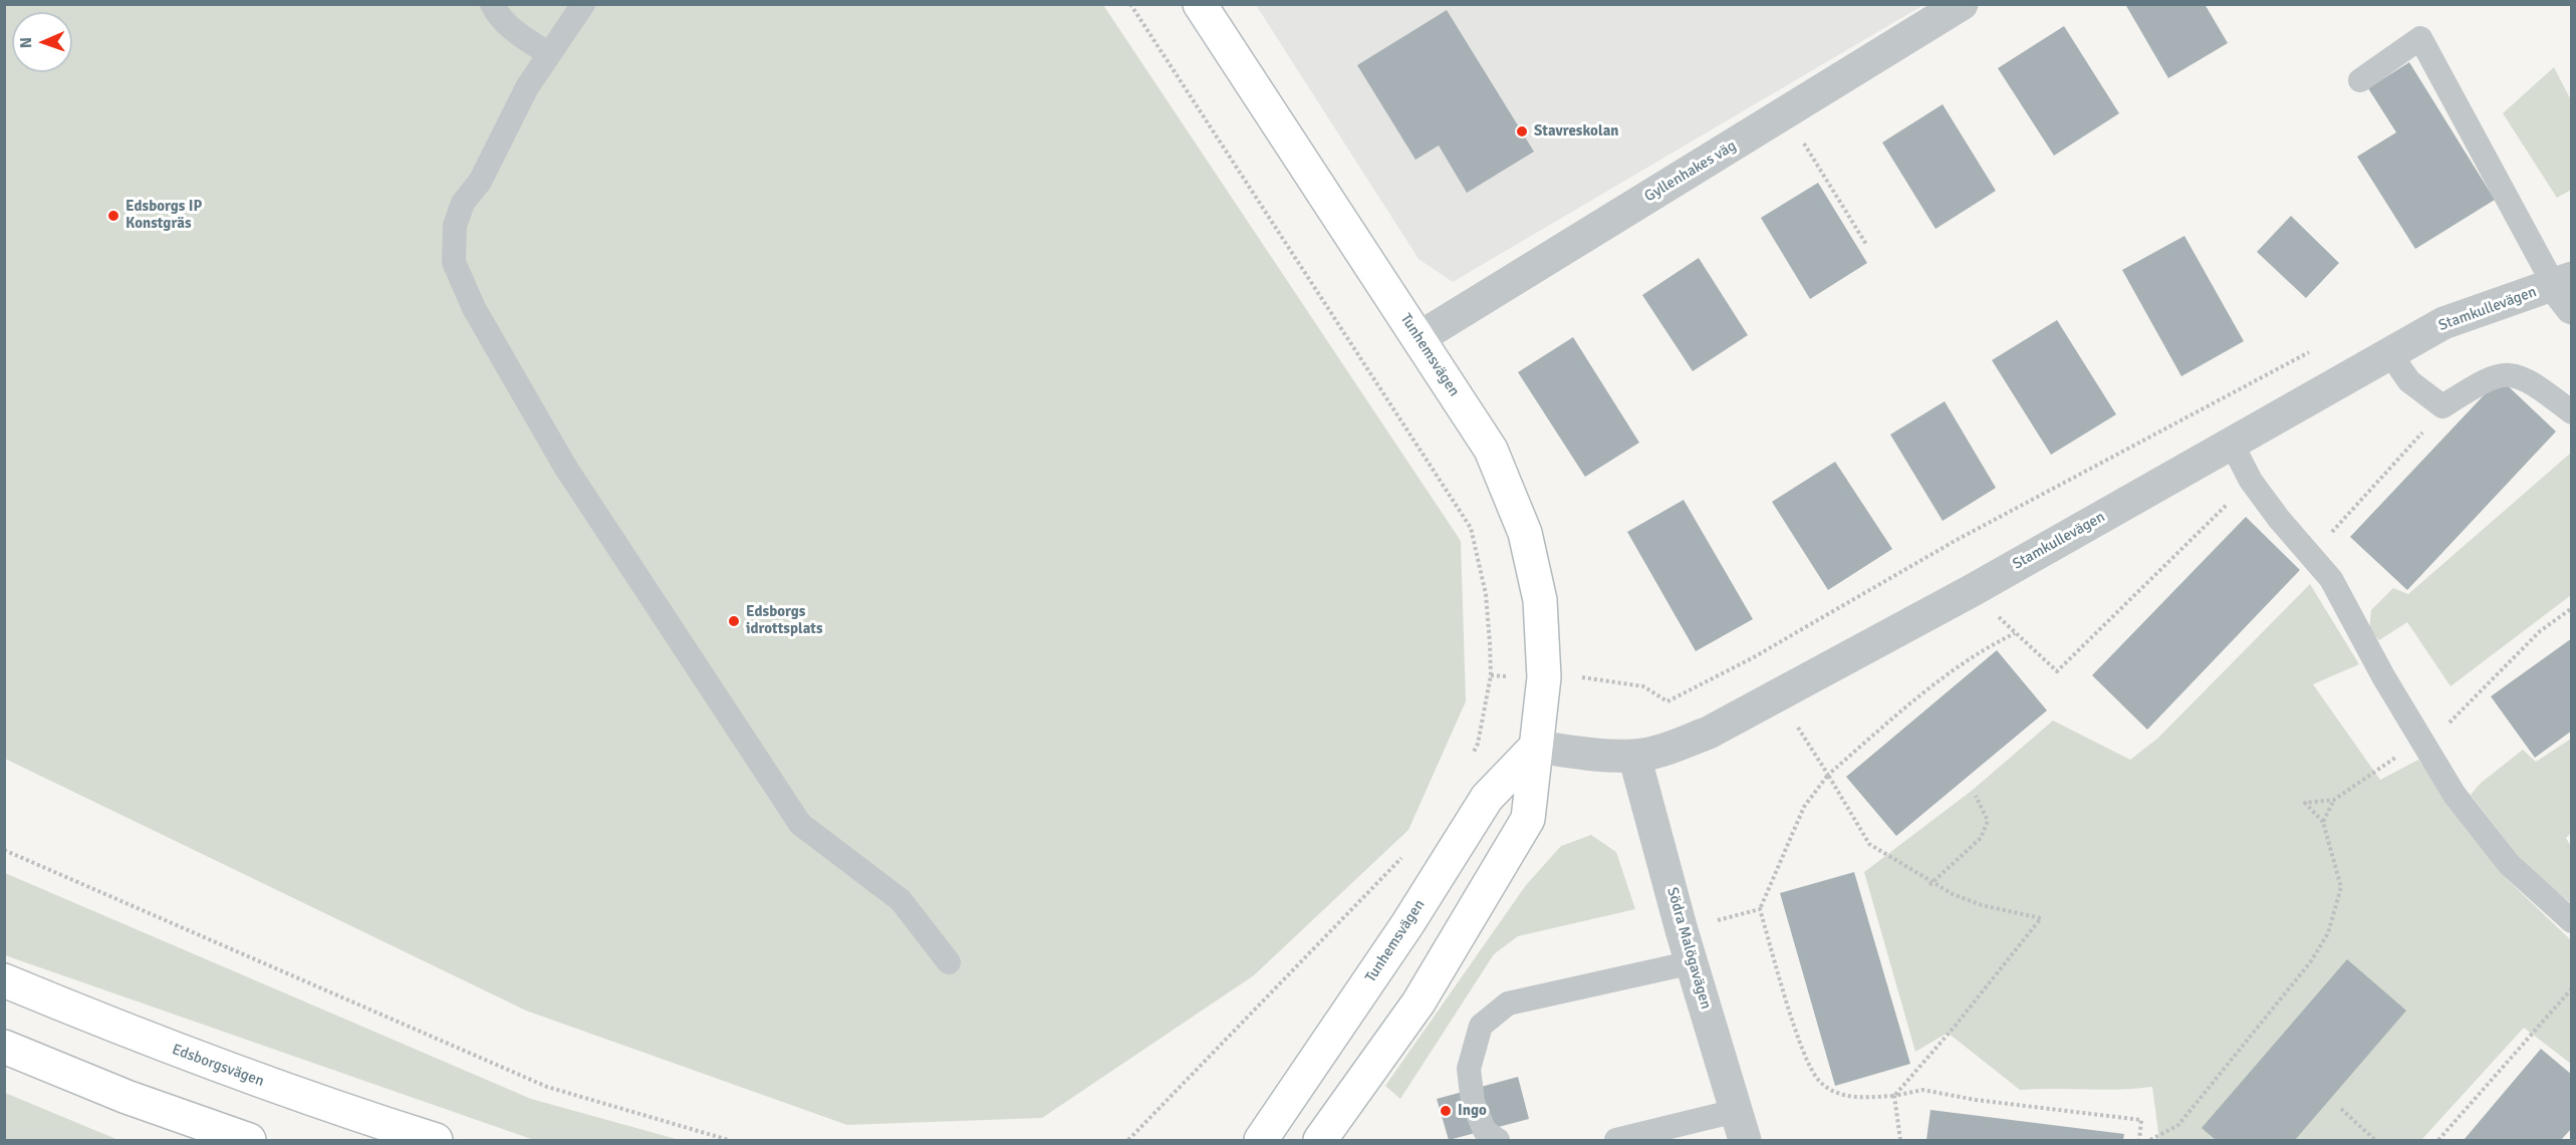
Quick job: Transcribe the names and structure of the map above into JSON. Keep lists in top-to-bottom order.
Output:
{
  "streets": {
    "main road": ["Tunhemsvägen", "Edsborgsvägen"],
    "street": ["Gyllenhakes väg", "Stamkullevägen", "Södra Malögavägen"]
  },
  "crossings": [
    ["Gyllenhakes väg", "Tunhemsvägen"],
    ["Stamkullevägen", "Tunhemsvägen"],
    ["Stamkullevägen", "Södra Malögavägen"]
  ],
  "places": [
    "Stavreskolan",
    "Edsborgs IP Konstgräs",
    "Edsborgs idrottsplats",
    "Ingo"
  ],
  "north": "left"
}
